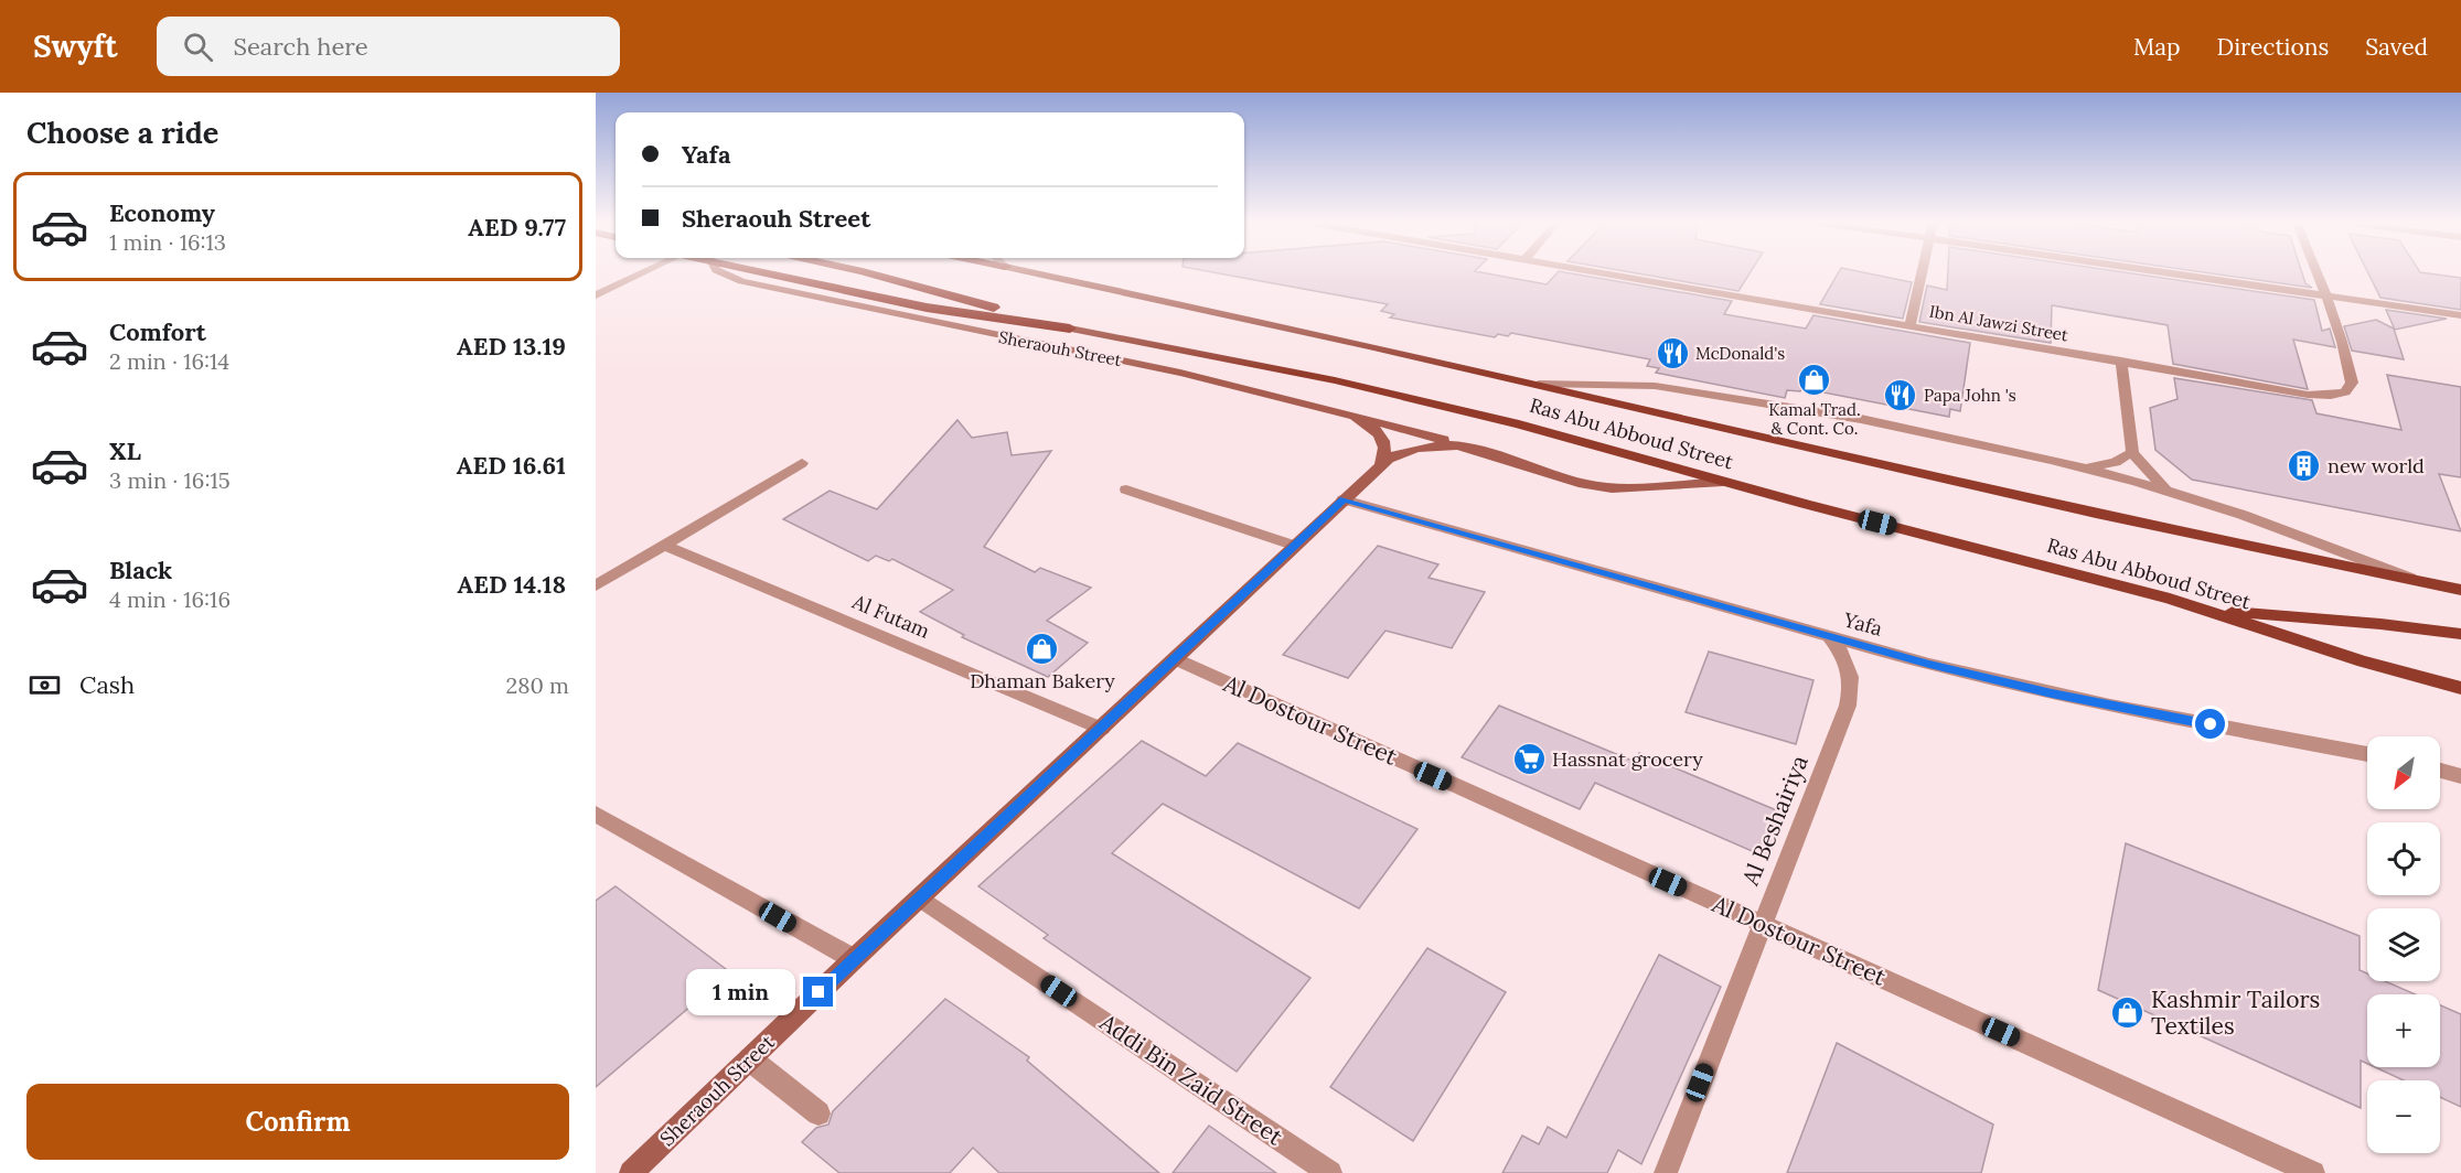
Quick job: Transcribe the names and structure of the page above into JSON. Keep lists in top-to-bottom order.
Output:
{
  "streets": {
    "highway": ["Ras Abu Abboud Street"],
    "street": [
      "Ibn Al Jawzi Street",
      "Sheraouh Street",
      "Al Futam",
      "Yafa",
      "Al Dostour Street",
      "Al Beshairiya",
      "Addi Bin Zaid Street"
    ]
  },
  "crossings": [
    ["Sheraouh Street", "Ras Abu Abboud Street"],
    ["Sheraouh Street", "Al Futam"],
    ["Sheraouh Street", "Yafa"],
    ["Sheraouh Street", "Al Dostour Street"],
    ["Sheraouh Street", "Addi Bin Zaid Street"],
    ["Yafa", "Al Beshairiya"],
    ["Al Dostour Street", "Al Beshairiya"]
  ],
  "places": {
    "restaurant": ["McDonald's", "Papa John 's"],
    "shop": ["Kamal Trad. & Cont. Co.", "Dhaman Bakery", "Kashmir Tailors Textiles"],
    "building": ["new world"],
    "supermarket": ["Hassnat grocery"]
  },
  "north": "bottom left",
  "page": {
    "header": "Swyft",
    "search": "Search here",
    "nav": ["Map", "Directions", "Saved"],
    "heading": "Choose a ride",
    "banner": ["Yafa", "Sheraouh Street"],
    "list": [
      {
        "name": "Economy",
        "note": "1 min · 16:13",
        "value": "AED 9.77"
      },
      {
        "name": "Comfort",
        "note": "2 min · 16:14",
        "value": "AED 13.19"
      },
      {
        "name": "XL",
        "note": "3 min · 16:15",
        "value": "AED 16.61"
      },
      {
        "name": "Black",
        "note": "4 min · 16:16",
        "value": "AED 14.18"
      }
    ],
    "pay": ["Cash", "280 m"],
    "map_buttons": ["+", "−"],
    "bubble": "1 min",
    "buttons": "Confirm"
  }
}
